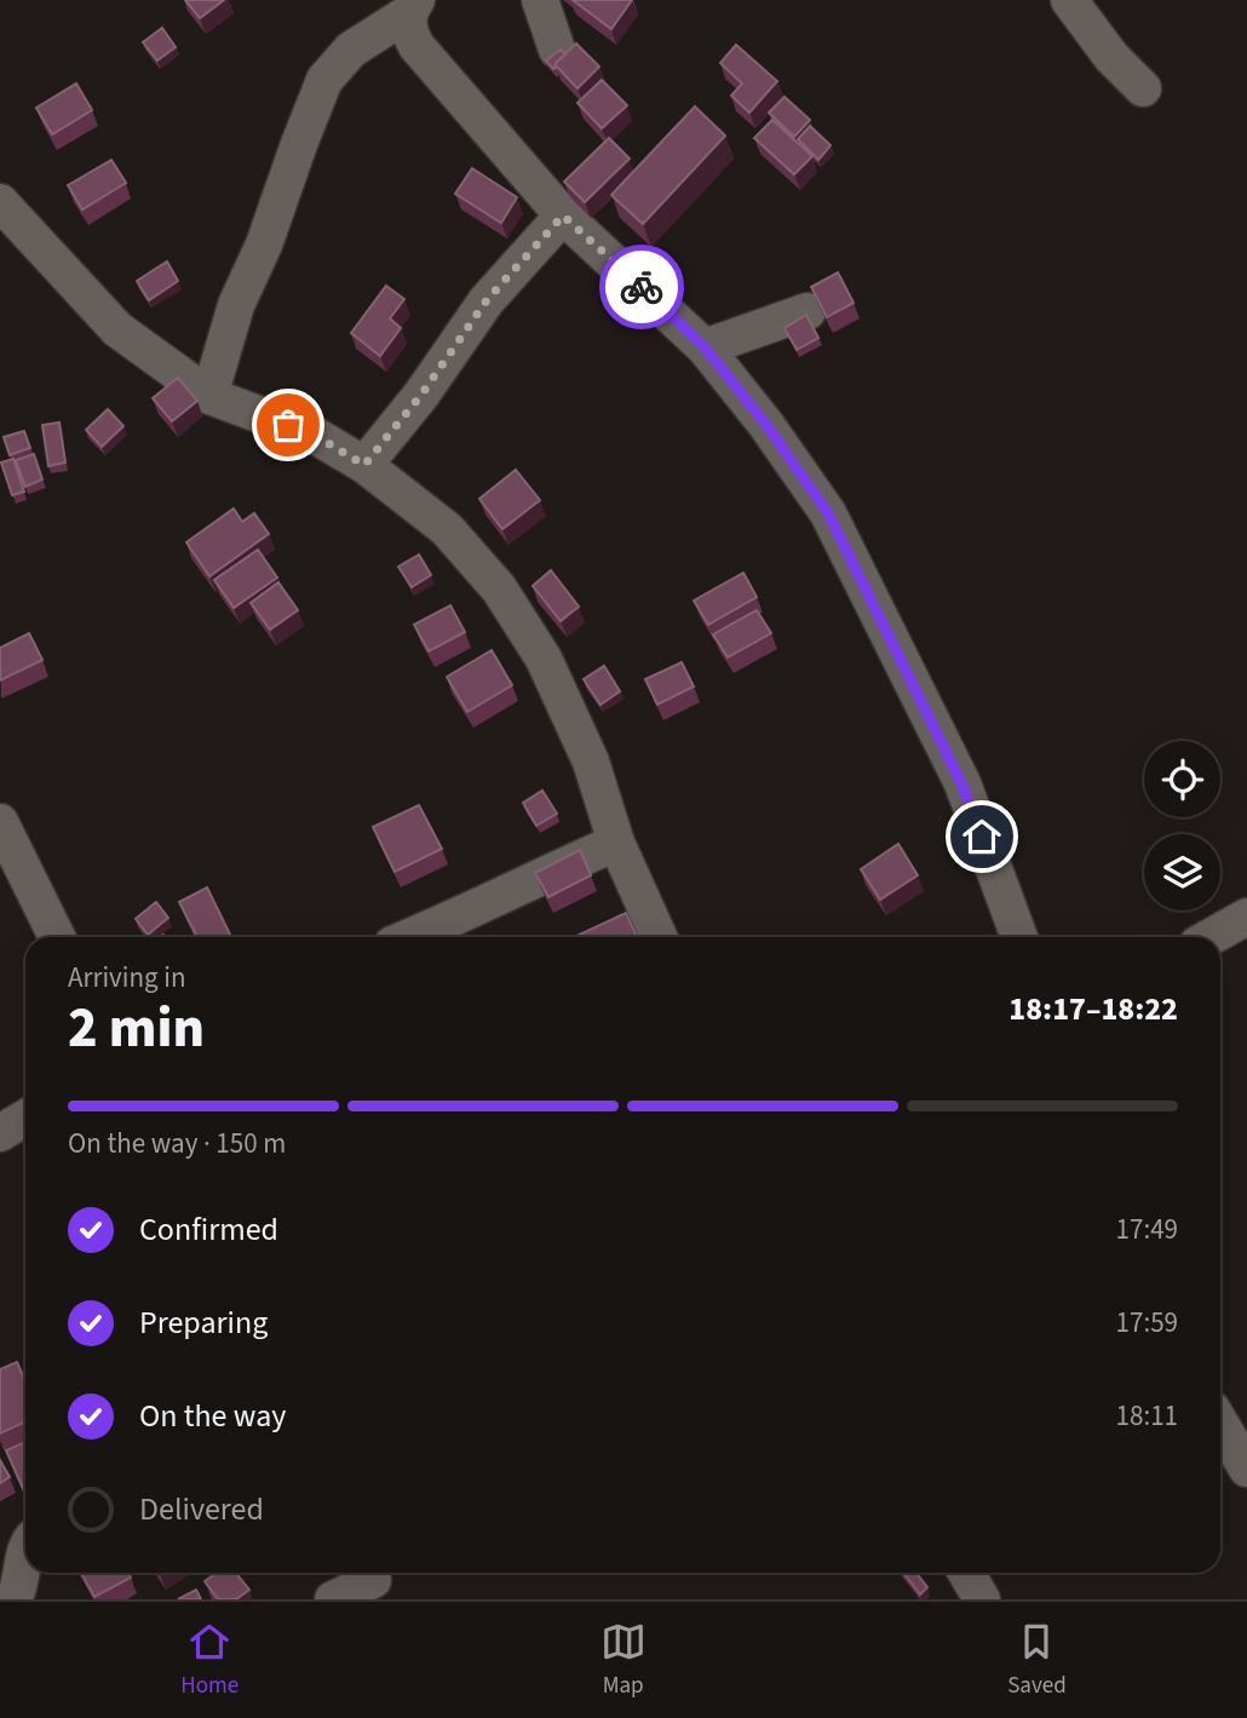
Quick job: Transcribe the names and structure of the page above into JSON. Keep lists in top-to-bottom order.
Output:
{
  "page": {
    "heading": ["2 min", "Arriving in", "18:17–18:22"],
    "bar": "On the way · 150 m",
    "list": [
      ["Confirmed", "17:49"],
      ["Preparing", "17:59"],
      ["On the way", "18:11"],
      "Delivered"
    ],
    "tabs": ["Home", "Map", "Saved"]
  }
}
